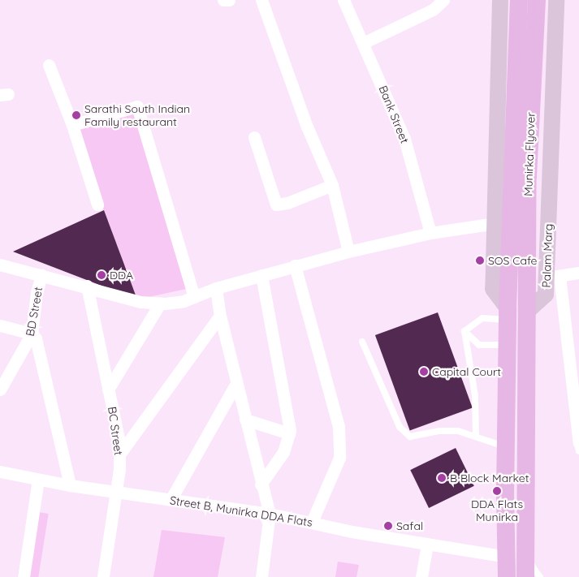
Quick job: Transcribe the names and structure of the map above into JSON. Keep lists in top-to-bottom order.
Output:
{
  "streets": {
    "main road": ["Munirka Flyover", "Palam Marg"],
    "street": [
      "Bank Street",
      "BD Street",
      "BC Street",
      "Street B, Munirka DDA Flats"
    ]
  },
  "crossings": [
    ["Munirka Flyover", "Palam Marg"],
    ["BC Street", "Street B, Munirka DDA Flats"]
  ],
  "places": [
    "Sarathi South Indian Family restaurant",
    "SOS Cafe",
    "DDA",
    "Capital Court",
    "B Block Market",
    "DDA Flats Munirka",
    "Safal"
  ]
}
